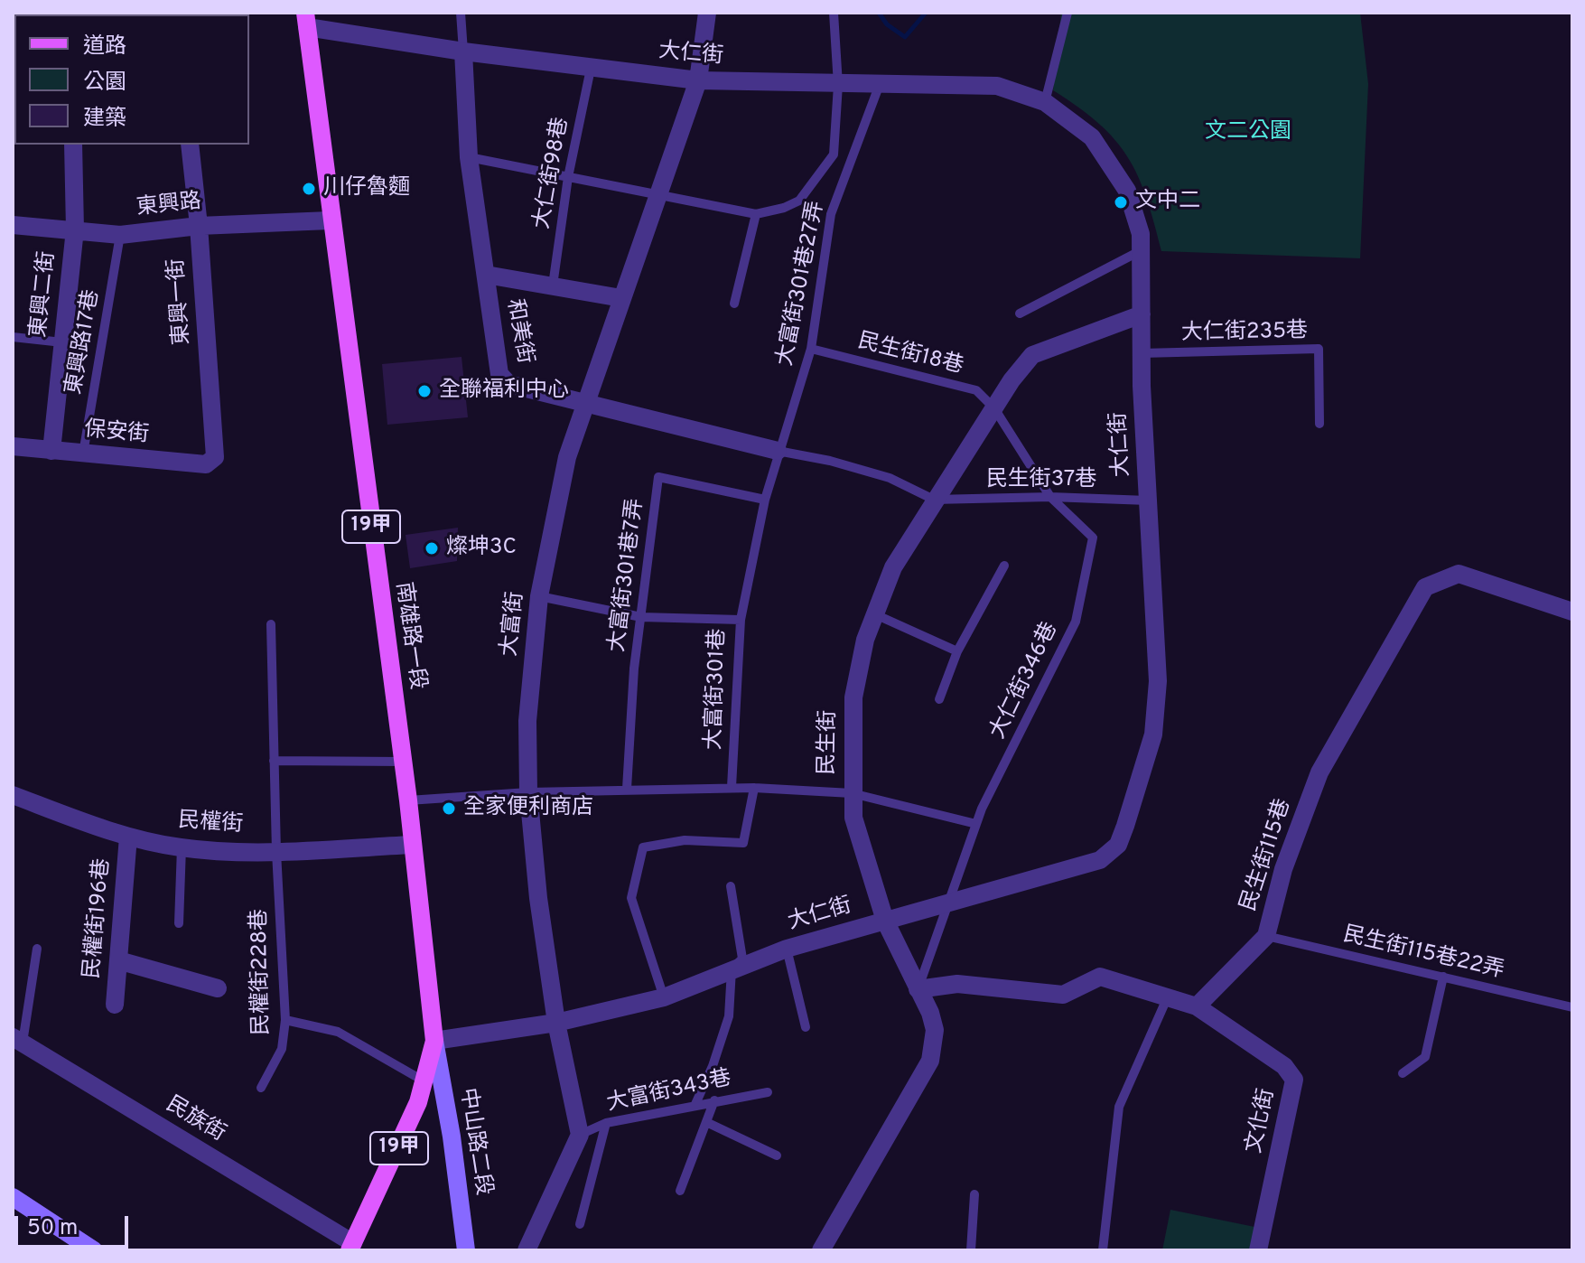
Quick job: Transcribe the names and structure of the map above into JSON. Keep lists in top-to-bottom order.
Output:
{
  "streets": {
    "main road": ["19甲", "南雄路一段"],
    "street": [
      "大仁街",
      "東興路",
      "東興二街",
      "東興一街",
      "和美街",
      "保安街",
      "大富街",
      "民生街",
      "民權街",
      "民生街115巷",
      "民權街196巷",
      "民族街",
      "文化街",
      "中山路二段"
    ],
    "lane": [
      "大仁街98巷",
      "大富街301巷27弄",
      "大仁街235巷",
      "東興路17巷",
      "民生街18巷",
      "民生街37巷",
      "大富街301巷7弄",
      "大仁街346巷",
      "大富街301巷",
      "民生街115巷22弄",
      "民權街228巷",
      "大富街343巷"
    ]
  },
  "crossings": [
    ["大仁街", "大仁街98巷"],
    ["大仁街", "大富街301巷27弄"],
    ["大仁街", "和美街"],
    ["大仁街", "大仁街235巷"],
    ["大仁街", "民生街37巷"],
    ["大仁街", "大富街"],
    ["大仁街", "南雄路一段"],
    ["大仁街", "大仁街346巷"],
    ["大仁街", "民生街"],
    ["大仁街", "中山路二段"],
    ["東興路", "東興二街"],
    ["東興路", "東興一街"],
    ["東興路", "東興路17巷"],
    ["東興路", "南雄路一段"],
    ["大富街301巷27弄", "和美街"],
    ["大富街301巷27弄", "民生街18巷"],
    ["大富街301巷27弄", "大富街301巷7弄"],
    ["大富街301巷27弄", "大富街301巷"],
    ["東興二街", "保安街"],
    ["東興一街", "保安街"],
    ["和美街", "大富街"],
    ["東興路17巷", "保安街"],
    ["民生街18巷", "大仁街346巷"],
    ["民生街18巷", "民生街"],
    ["民生街37巷", "大仁街346巷"],
    ["民生街37巷", "民生街"],
    ["大富街301巷7弄", "大富街301巷"],
    ["大富街", "大富街301巷"],
    ["大富街", "大富街343巷"],
    ["南雄路一段", "民權街"],
    ["南雄路一段", "民族街"],
    ["南雄路一段", "中山路二段"],
    ["大仁街346巷", "民生街"],
    ["民權街", "民權街196巷"],
    ["民權街", "民權街228巷"],
    ["民生街115巷", "民生街115巷22弄"],
    ["民生街115巷", "文化街"]
  ],
  "parks": ["文二公園"],
  "places": [
    "川仔魯麵",
    "文中二",
    "全聯福利中心",
    "燦坤3C",
    "全家便利商店"
  ],
  "legend": ["道路", "公園", "建築"],
  "scale_bar": "50 m"
}
